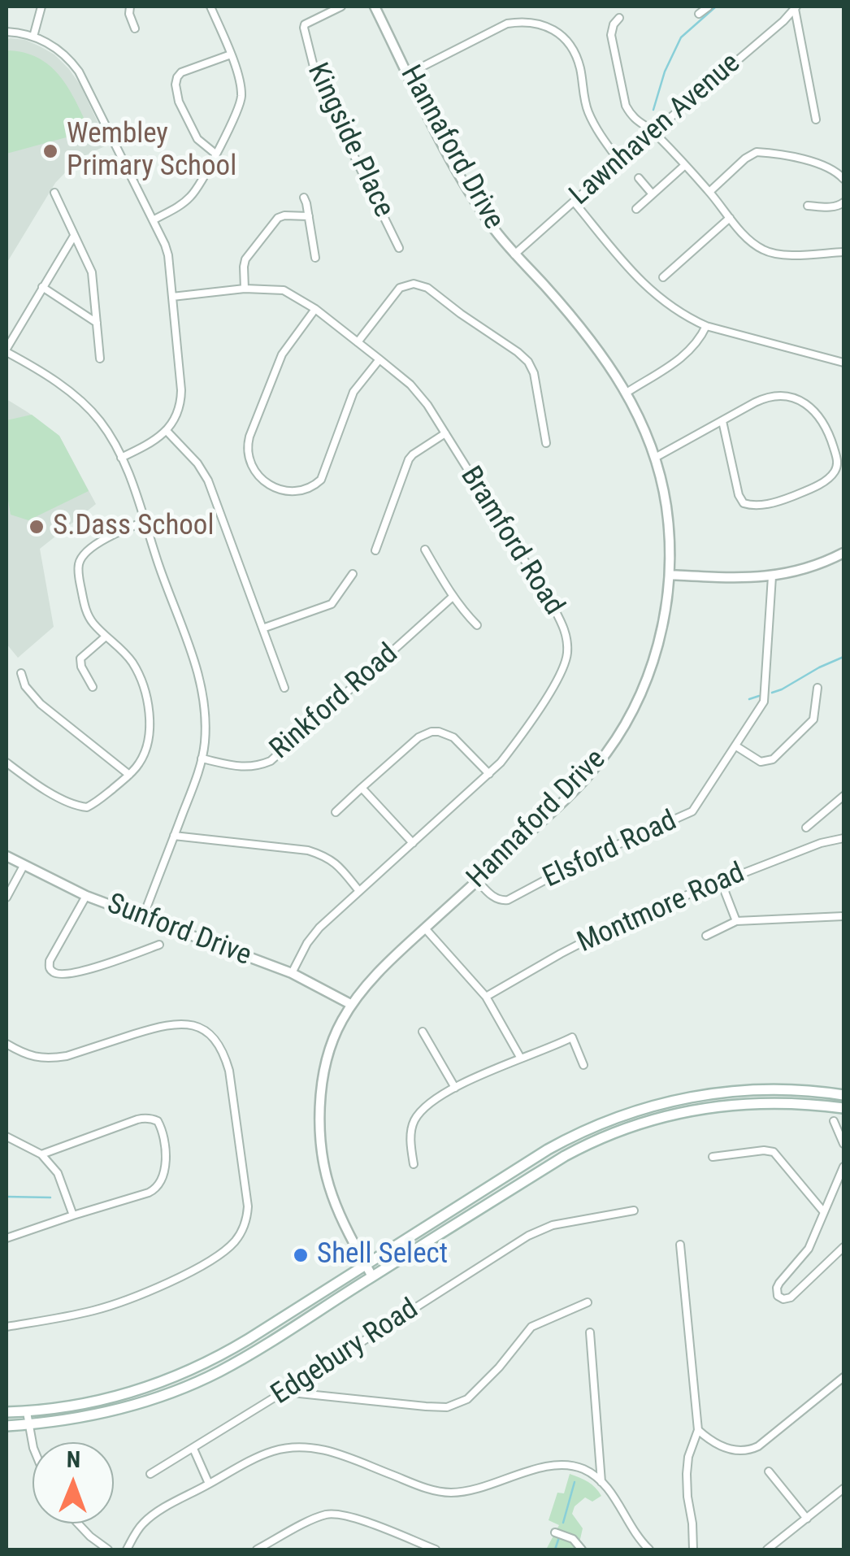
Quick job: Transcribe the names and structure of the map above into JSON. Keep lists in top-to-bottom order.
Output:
{
  "streets": {
    "street": [
      "Lawnhaven Avenue",
      "Kingside Place",
      "Hannaford Drive",
      "Bramford Road",
      "Rinkford Road",
      "Elsford Road",
      "Montmore Road",
      "Sunford Drive",
      "Edgebury Road"
    ]
  },
  "crossings": [
    ["Lawnhaven Avenue", "Hannaford Drive"],
    ["Hannaford Drive", "Elsford Road"],
    ["Hannaford Drive", "Sunford Drive"],
    ["Bramford Road", "Sunford Drive"]
  ],
  "places": ["Wembley Primary School", "S.Dass School", "Shell Select"],
  "north": "top"
}
